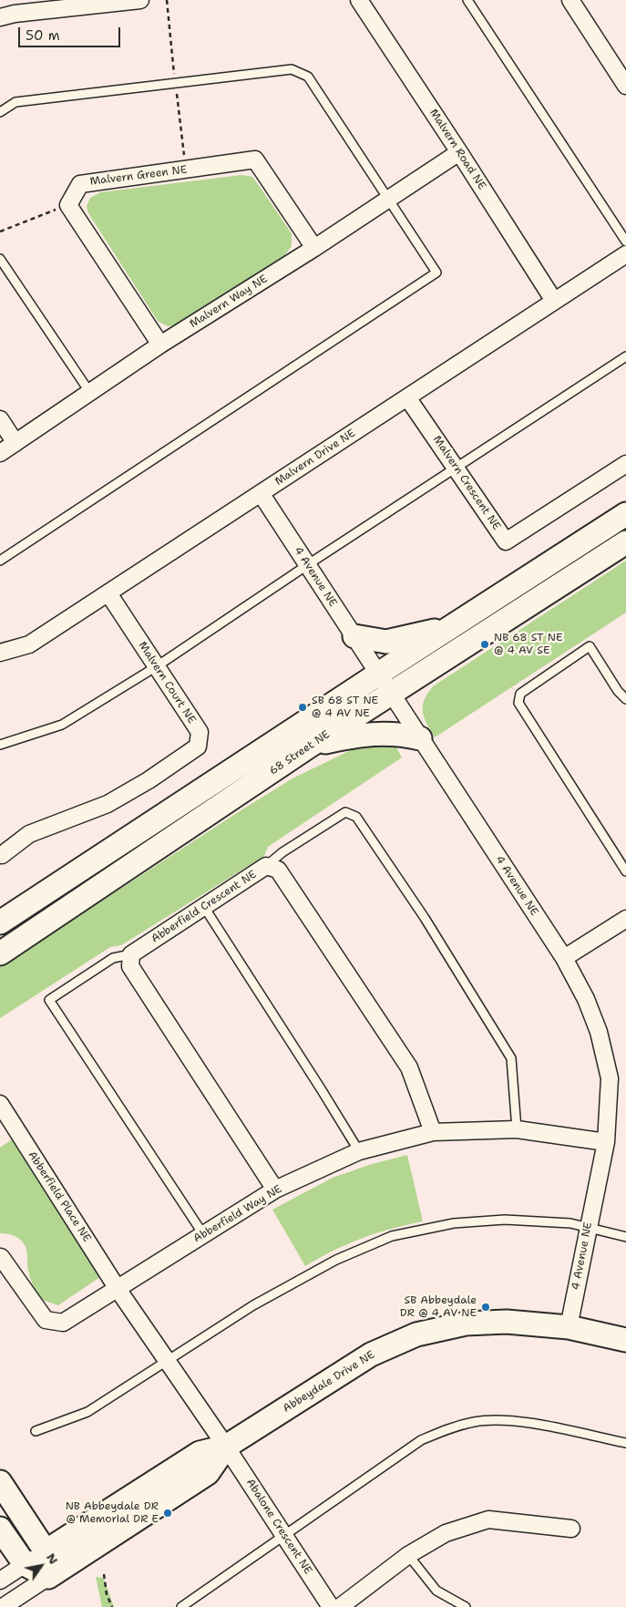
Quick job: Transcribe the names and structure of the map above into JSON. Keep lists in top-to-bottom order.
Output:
{
  "streets": {
    "main road": ["68 Street NE", "Abbeydale Drive NE"],
    "street": [
      "Malvern Road NE",
      "Malvern Green NE",
      "Malvern Way NE",
      "Malvern Drive NE",
      "Malvern Crescent NE",
      "4 Avenue NE",
      "Malvern Court NE",
      "Abberfield Crescent NE",
      "Abberfield Place NE",
      "Abberfield Way NE",
      "Abalone Crescent NE"
    ]
  },
  "crossings": [
    ["Malvern Road NE", "Malvern Way NE"],
    ["Malvern Road NE", "Malvern Drive NE"],
    ["Malvern Green NE", "Malvern Way NE"],
    ["Malvern Drive NE", "Malvern Crescent NE"],
    ["Malvern Drive NE", "4 Avenue NE"],
    ["Malvern Drive NE", "Malvern Court NE"],
    ["4 Avenue NE", "68 Street NE"],
    ["4 Avenue NE", "Abberfield Way NE"],
    ["4 Avenue NE", "Abbeydale Drive NE"],
    ["Abberfield Crescent NE", "Abberfield Way NE"],
    ["Abberfield Place NE", "Abberfield Way NE"],
    ["Abbeydale Drive NE", "Abalone Crescent NE"]
  ],
  "places": [
    "NB 68 ST NE @ 4 AV SE",
    "SB 68 ST NE @ 4 AV NE",
    "SB Abbeydale DR @ 4 AV NE",
    "NB Abbeydale DR @ Memorial DR E"
  ],
  "scale_bar": "50 m",
  "north": "top right"
}
